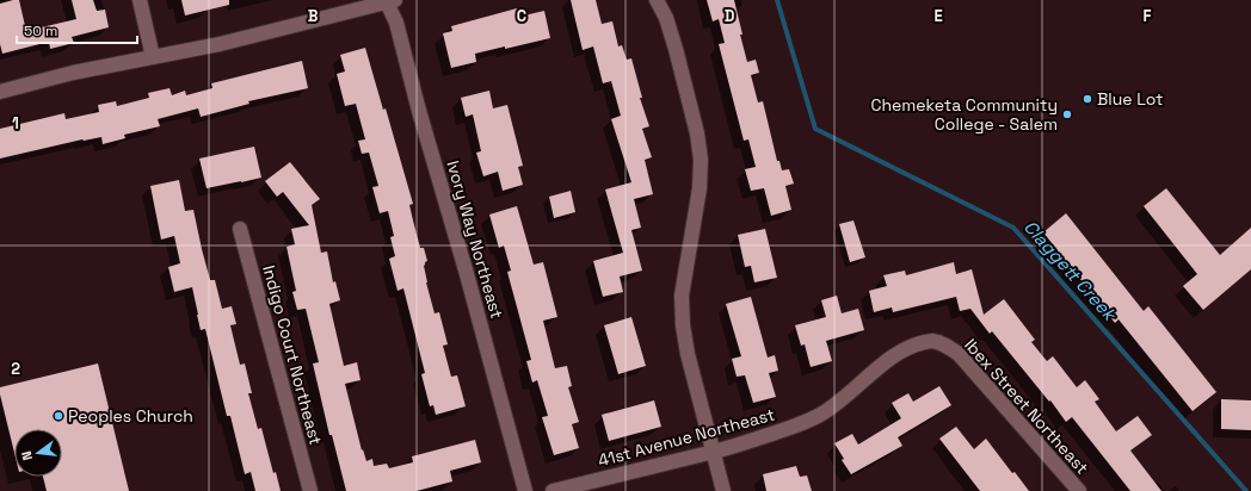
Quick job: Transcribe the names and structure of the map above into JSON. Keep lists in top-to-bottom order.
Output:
{
  "streets": {
    "street": [
      "Ivory Way Northeast",
      "Indigo Court Northeast",
      "Ibex Street Northeast",
      "41st Avenue Northeast"
    ]
  },
  "crossings": [
    ["Ibex Street Northeast", "41st Avenue Northeast"]
  ],
  "water": ["Claggett Creek"],
  "places": ["Blue Lot", "Chemeketa Community College - Salem", "Peoples Church"],
  "scale_bar": "50 m",
  "north": "left",
  "grid": {
    "columns": [
      "B",
      "C",
      "D",
      "E",
      "F"
    ],
    "rows": ["1", "2"]
  }
}
